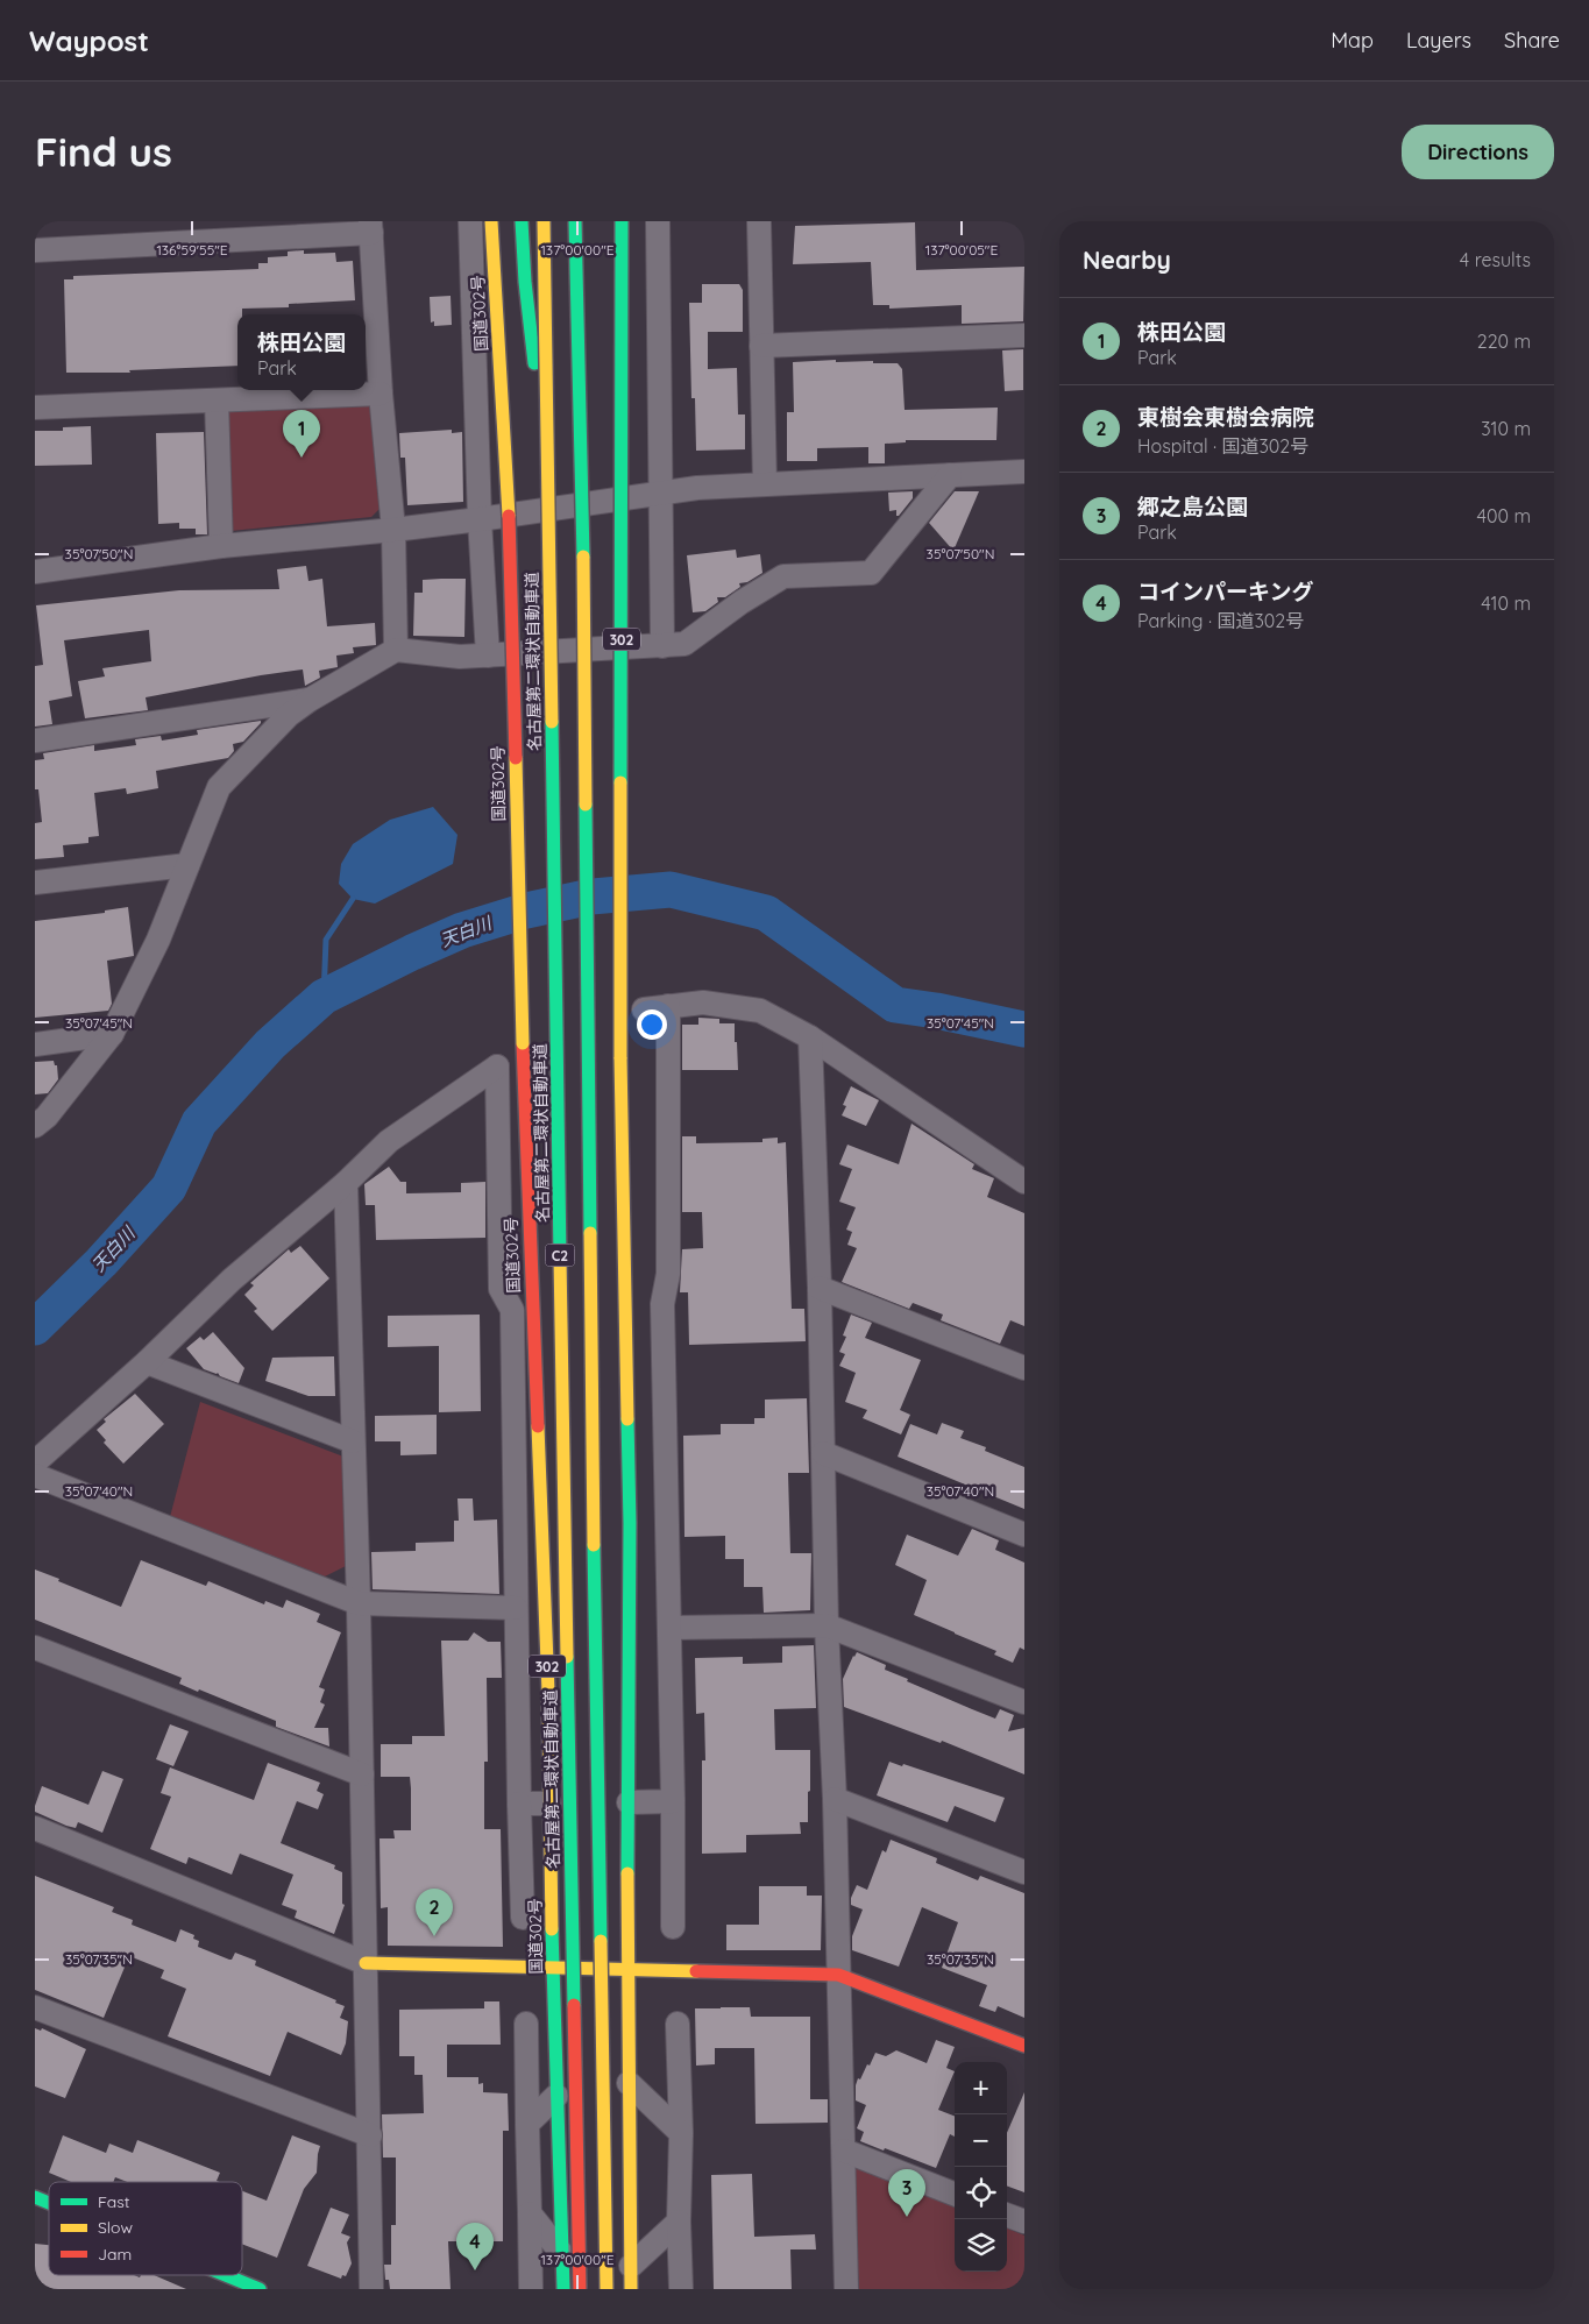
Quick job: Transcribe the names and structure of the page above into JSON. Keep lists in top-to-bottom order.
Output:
{
  "streets": {
    "main road": [
      "国道302号",
      "302",
      "名古屋第二環状自動車道",
      "C2"
    ]
  },
  "water": ["天白川"],
  "legend": ["Fast", "Slow", "Jam"],
  "page": {
    "header": "Waypost",
    "nav": ["Map", "Layers", "Share"],
    "buttons": "Directions",
    "title": "Find us",
    "heading": ["Nearby", "4 results"],
    "list": [
      {
        "mark": "1",
        "name": "株田公園",
        "note": "Park",
        "value": "220 m"
      },
      {
        "mark": "2",
        "name": "東樹会東樹会病院",
        "note": "Hospital · 国道302号",
        "value": "310 m"
      },
      {
        "mark": "3",
        "name": "郷之島公園",
        "note": "Park",
        "value": "400 m"
      },
      {
        "mark": "4",
        "name": "コインパーキング",
        "note": "Parking · 国道302号",
        "value": "410 m"
      }
    ],
    "popup": ["株田公園", "Park"],
    "pins": [
      "1",
      "2",
      "3",
      "4"
    ],
    "map_buttons": ["+", "−"]
  },
  "coordinates": [
    "136°59'55\"E",
    "137°00'00\"E",
    "137°00'05\"E",
    "35°07'50\"N",
    "35°07'45\"N",
    "35°07'40\"N",
    "35°07'35\"N"
  ]
}
